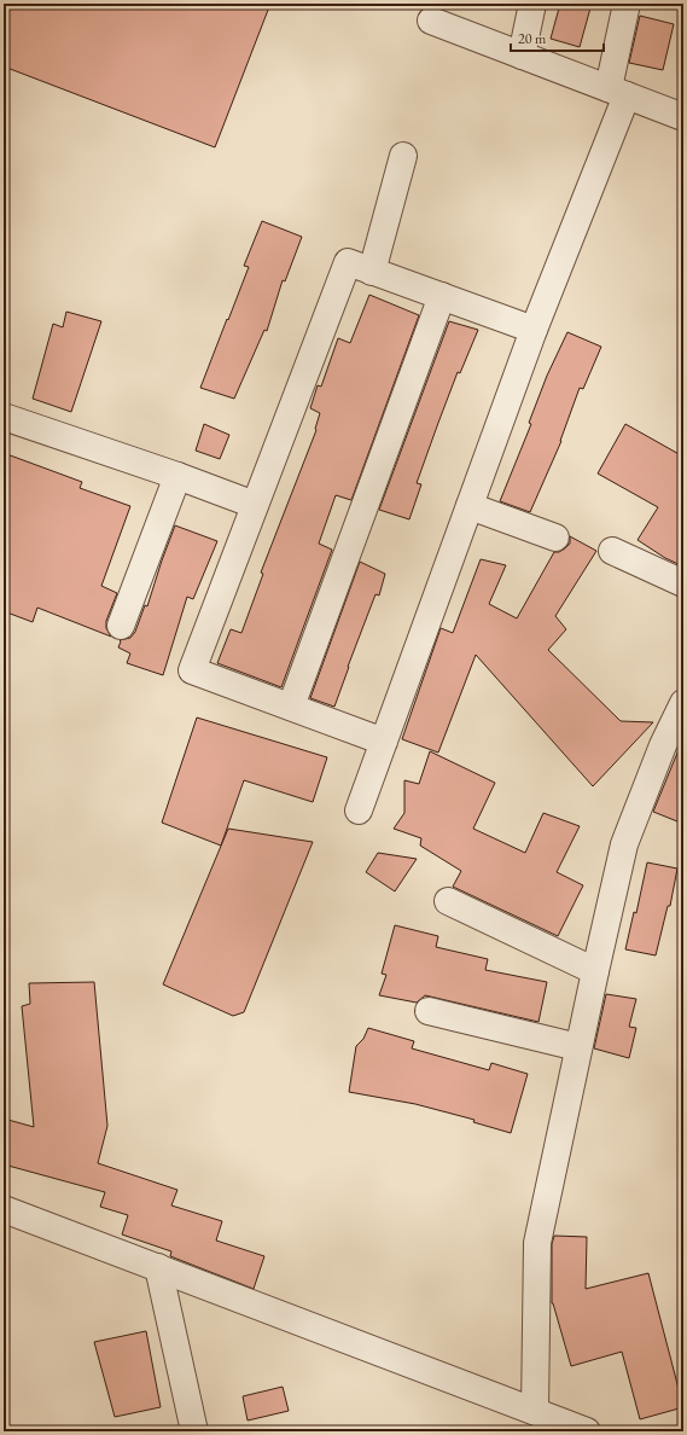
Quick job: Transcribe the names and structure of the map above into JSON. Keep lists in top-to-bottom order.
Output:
{
  "scale_bar": "20 m"
}
